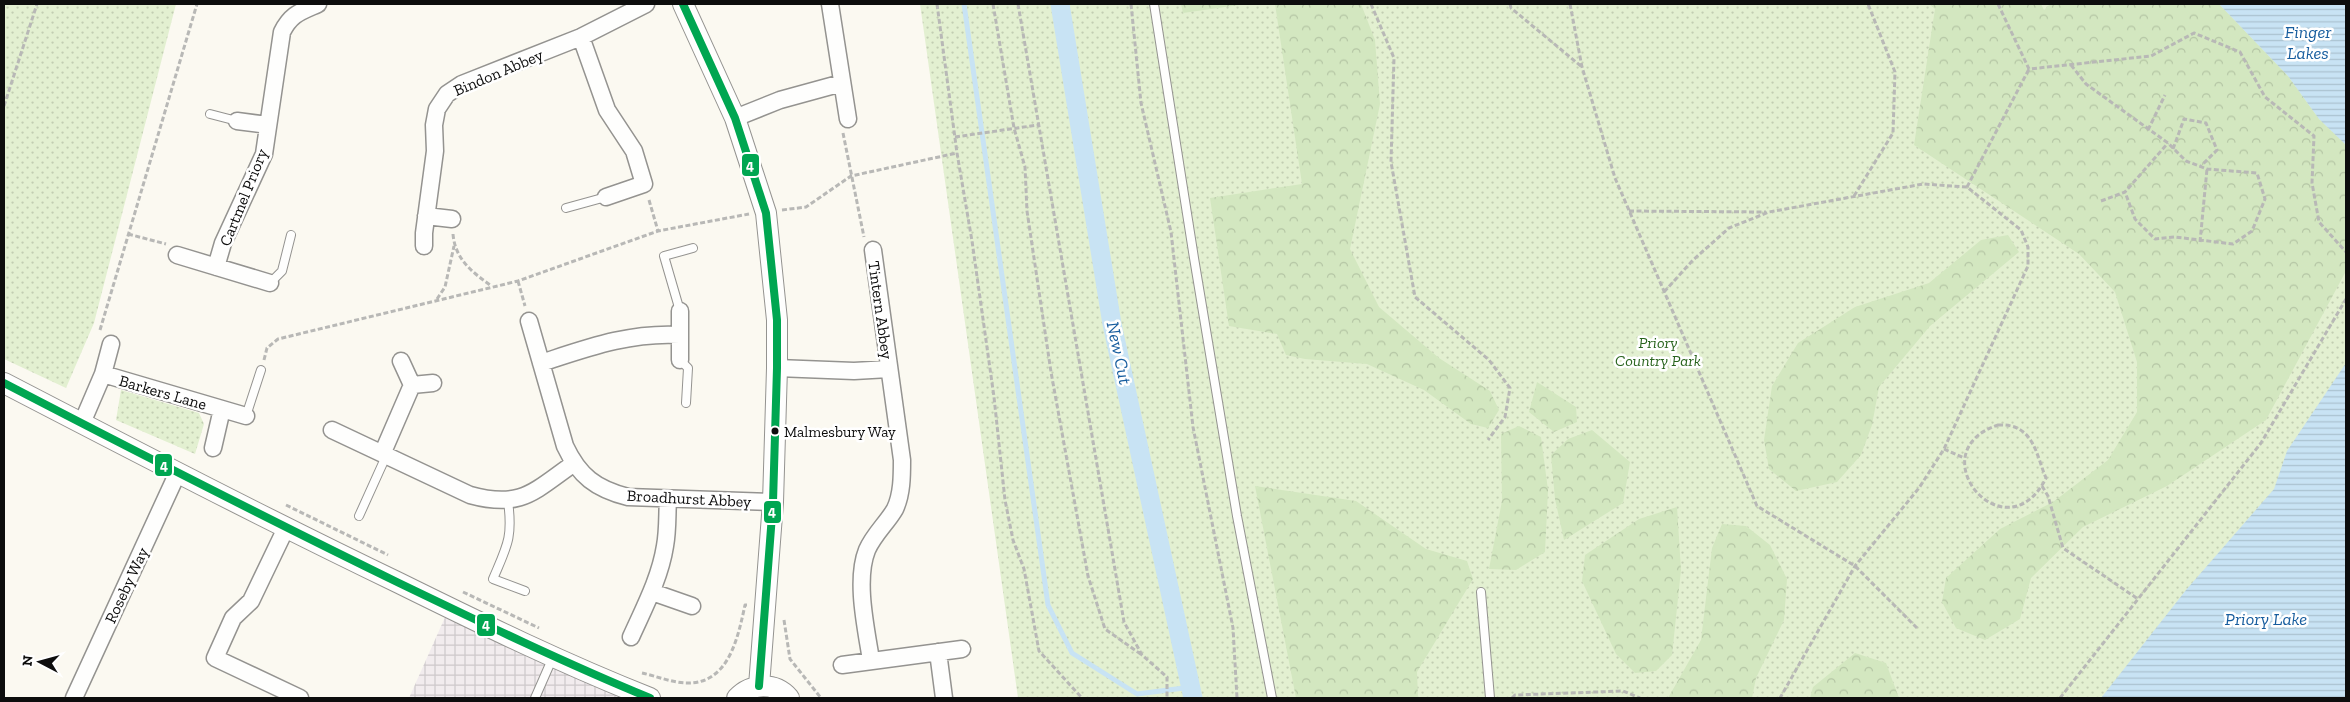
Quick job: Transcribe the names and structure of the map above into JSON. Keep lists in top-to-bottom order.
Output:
{
  "streets": {
    "street": [
      "Bindon Abbey",
      "Cartmel Priory",
      "Tintern Abbey",
      "Barkers Lane",
      "Broadhurst Abbey",
      "Roseby Way"
    ]
  },
  "water": ["Finger Lakes", "New Cut", "Priory Lake"],
  "parks": ["Priory Country Park"],
  "places": ["Malmesbury Way"],
  "lines": ["transit line 4"],
  "north": "left"
}
